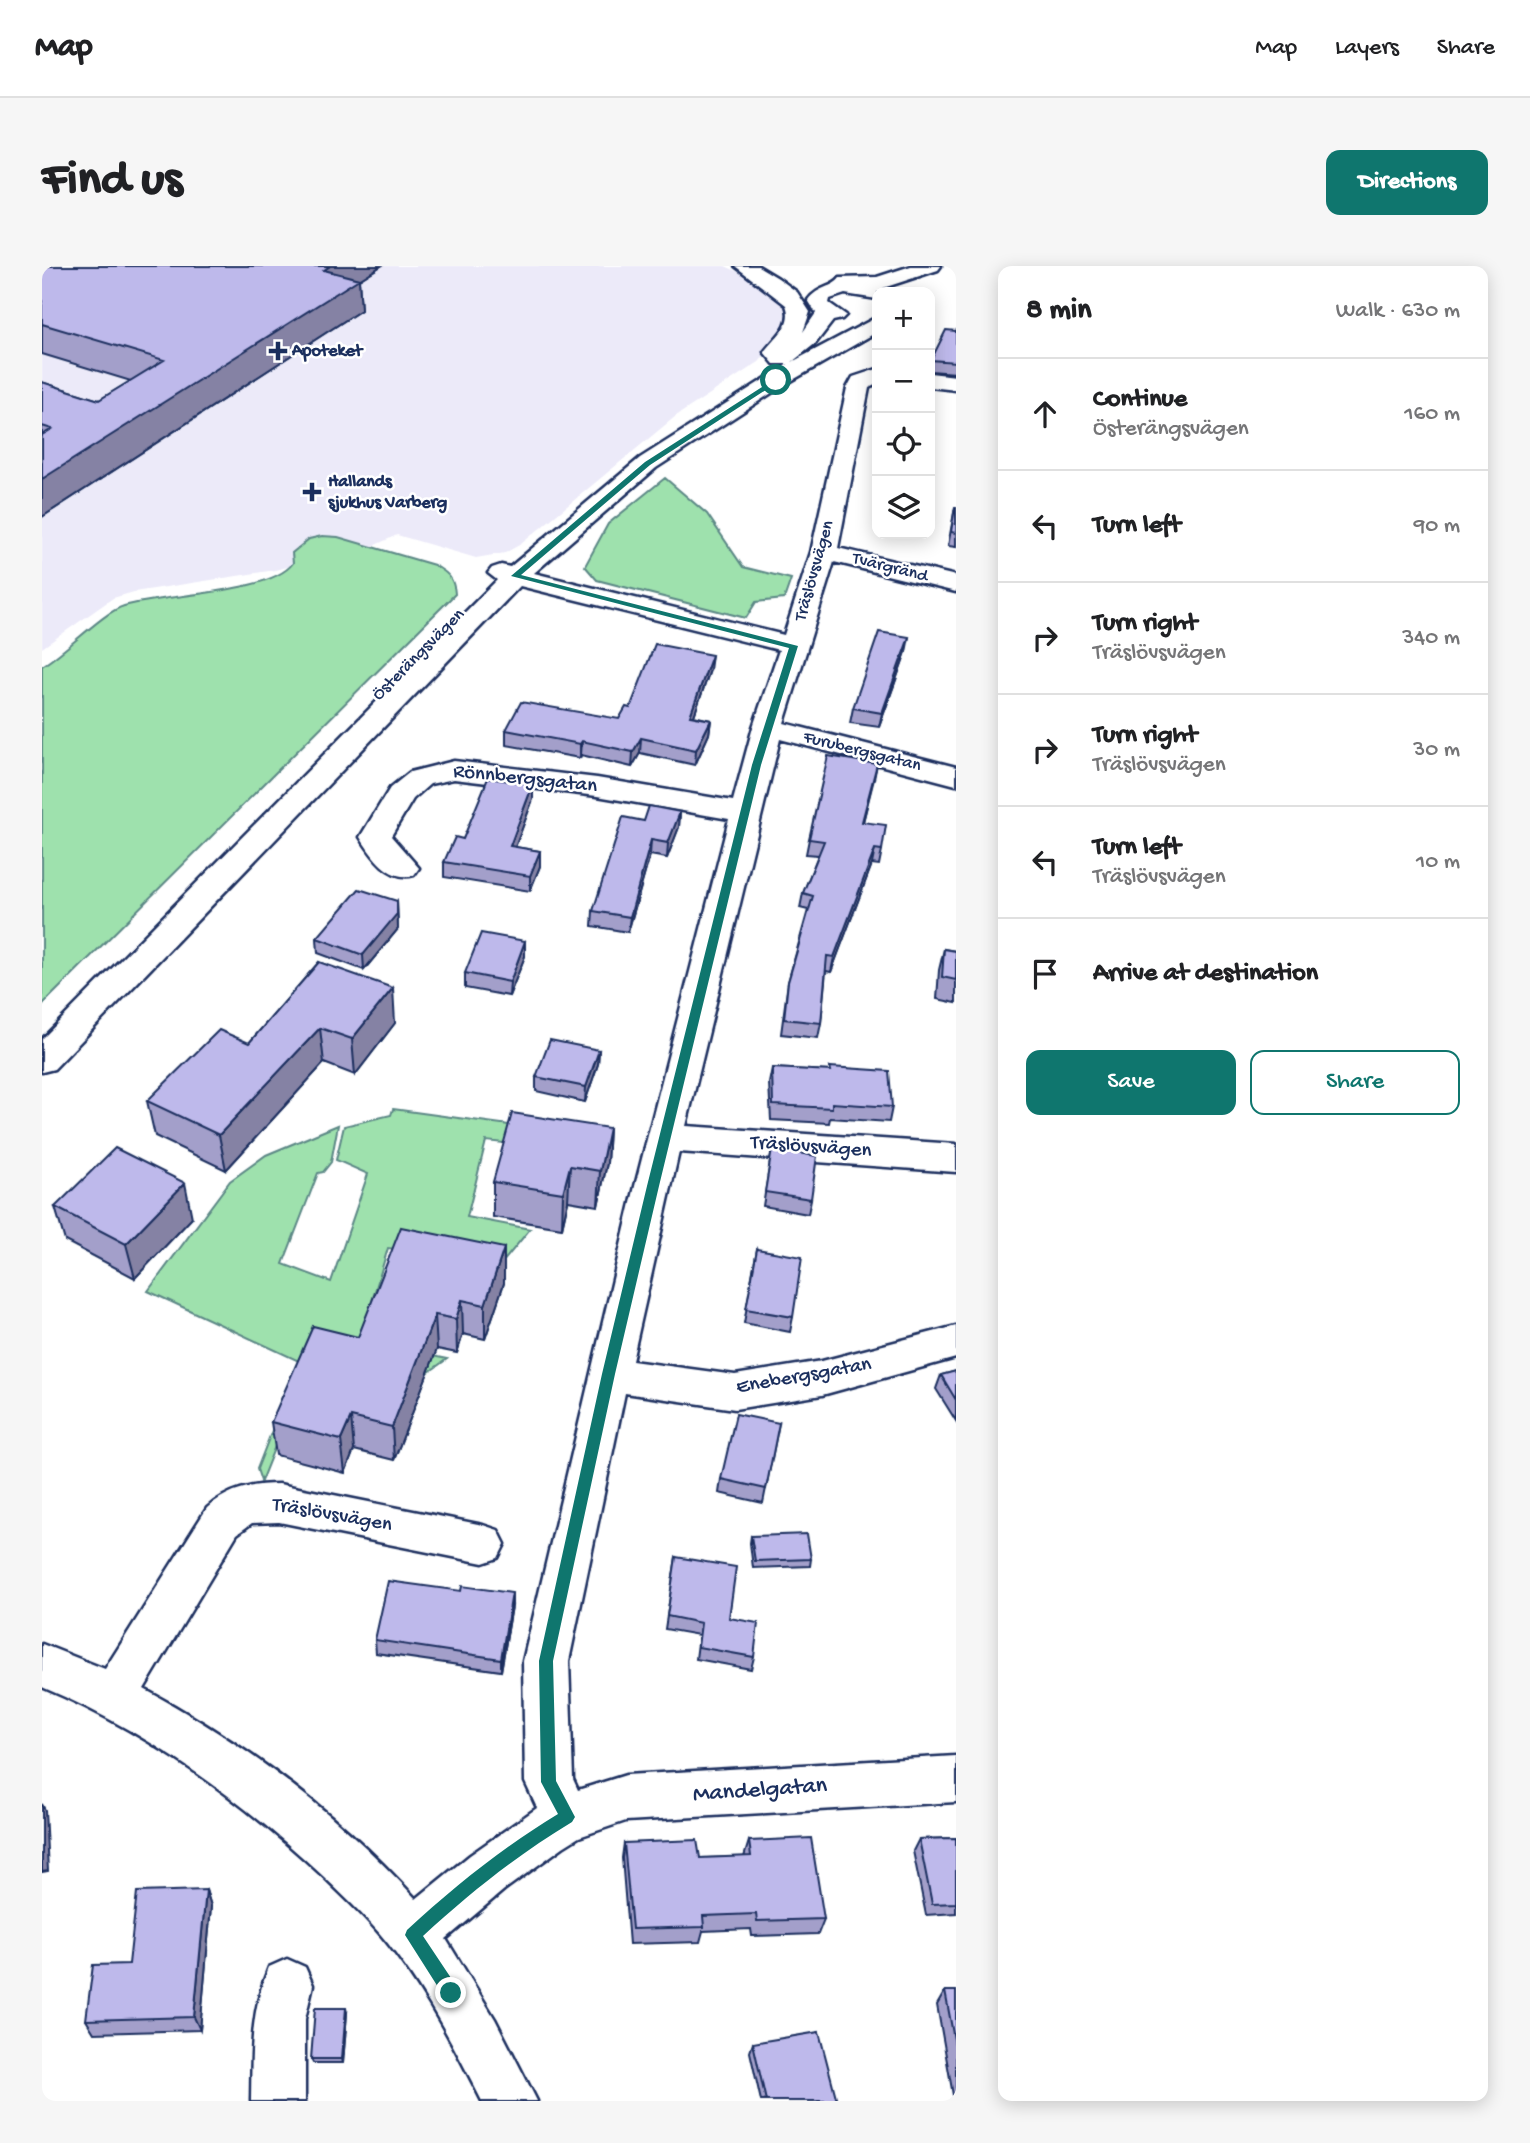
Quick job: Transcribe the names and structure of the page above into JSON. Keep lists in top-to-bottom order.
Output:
{
  "streets": {
    "street": [
      "Tvärgränd",
      "Träslövsvägen",
      "Österängsvägen",
      "Furubergsgatan",
      "Rönnbergsgatan",
      "Enebergsgatan",
      "Mandelgatan"
    ]
  },
  "crossings": [
    ["Tvärgränd", "Träslövsvägen"],
    ["Träslövsvägen", "Furubergsgatan"],
    ["Träslövsvägen", "Rönnbergsgatan"],
    ["Träslövsvägen", "Enebergsgatan"],
    ["Träslövsvägen", "Mandelgatan"]
  ],
  "places": {
    "health": ["Apoteket", "Hallands sjukhus Varberg"]
  },
  "page": {
    "header": "Map",
    "nav": ["Map", "Layers", "Share"],
    "buttons": [
      "Directions",
      ["Save", "Share"]
    ],
    "title": "Find us",
    "heading": ["8 min", "Walk · 630 m"],
    "map_buttons": ["+", "−"],
    "list": [
      ["Continue", "Österängsvägen", "160 m"],
      ["Turn left", "90 m"],
      ["Turn right", "Träslövsvägen", "340 m"],
      ["Turn right", "Träslövsvägen", "30 m"],
      ["Turn left", "Träslövsvägen", "10 m"],
      "Arrive at destination"
    ]
  }
}
